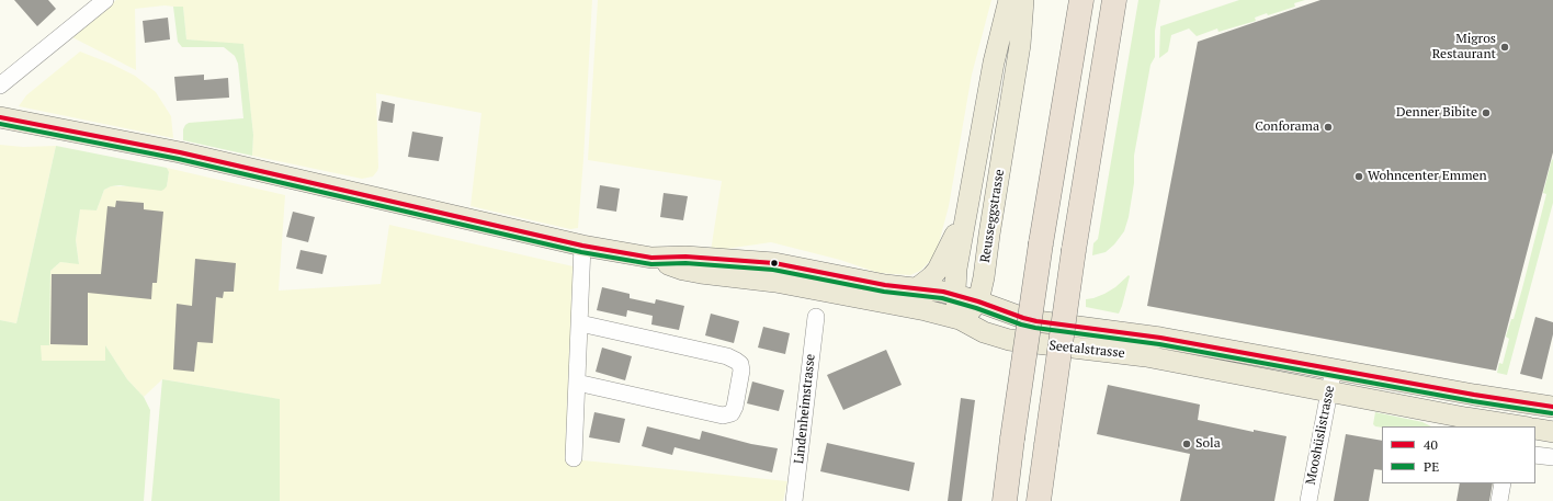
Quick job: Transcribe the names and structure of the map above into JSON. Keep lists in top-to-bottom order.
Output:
{
  "streets": {
    "main road": ["Reusseggstrasse", "Seetalstrasse"],
    "street": ["Lindenheimstrasse", "Mooshüslistrasse"]
  },
  "crossings": [
    ["Reusseggstrasse", "Seetalstrasse"],
    ["Seetalstrasse", "Mooshüslistrasse"]
  ],
  "places": [
    "Migros Restaurant",
    "Denner Bibite",
    "Conforama",
    "Wohncenter Emmen",
    "Sola"
  ],
  "lines": ["transit line 40", "transit line PE"],
  "legend": ["40", "PE"]
}
